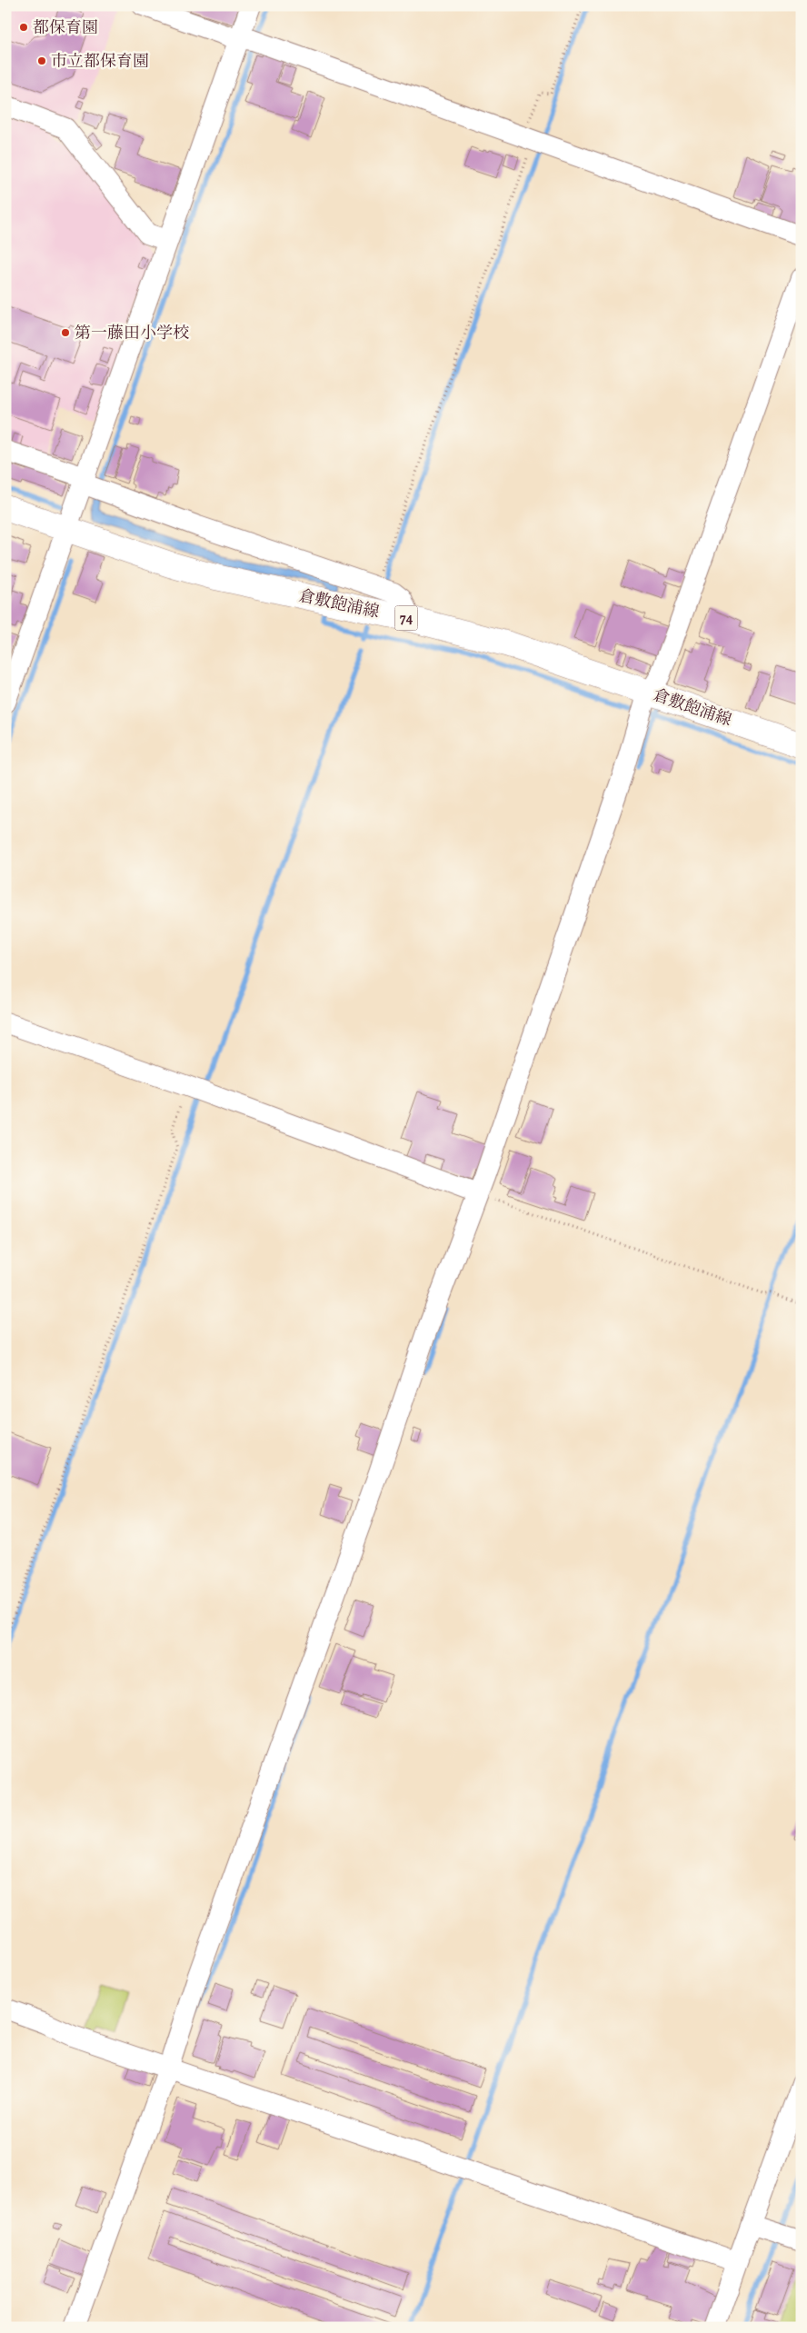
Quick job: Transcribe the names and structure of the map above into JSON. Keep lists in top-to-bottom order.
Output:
{
  "streets": {
    "main road": ["倉敷飽浦線", "74"]
  },
  "places": ["都保育園", "市立都保育園", "第一藤田小学校"]
}
